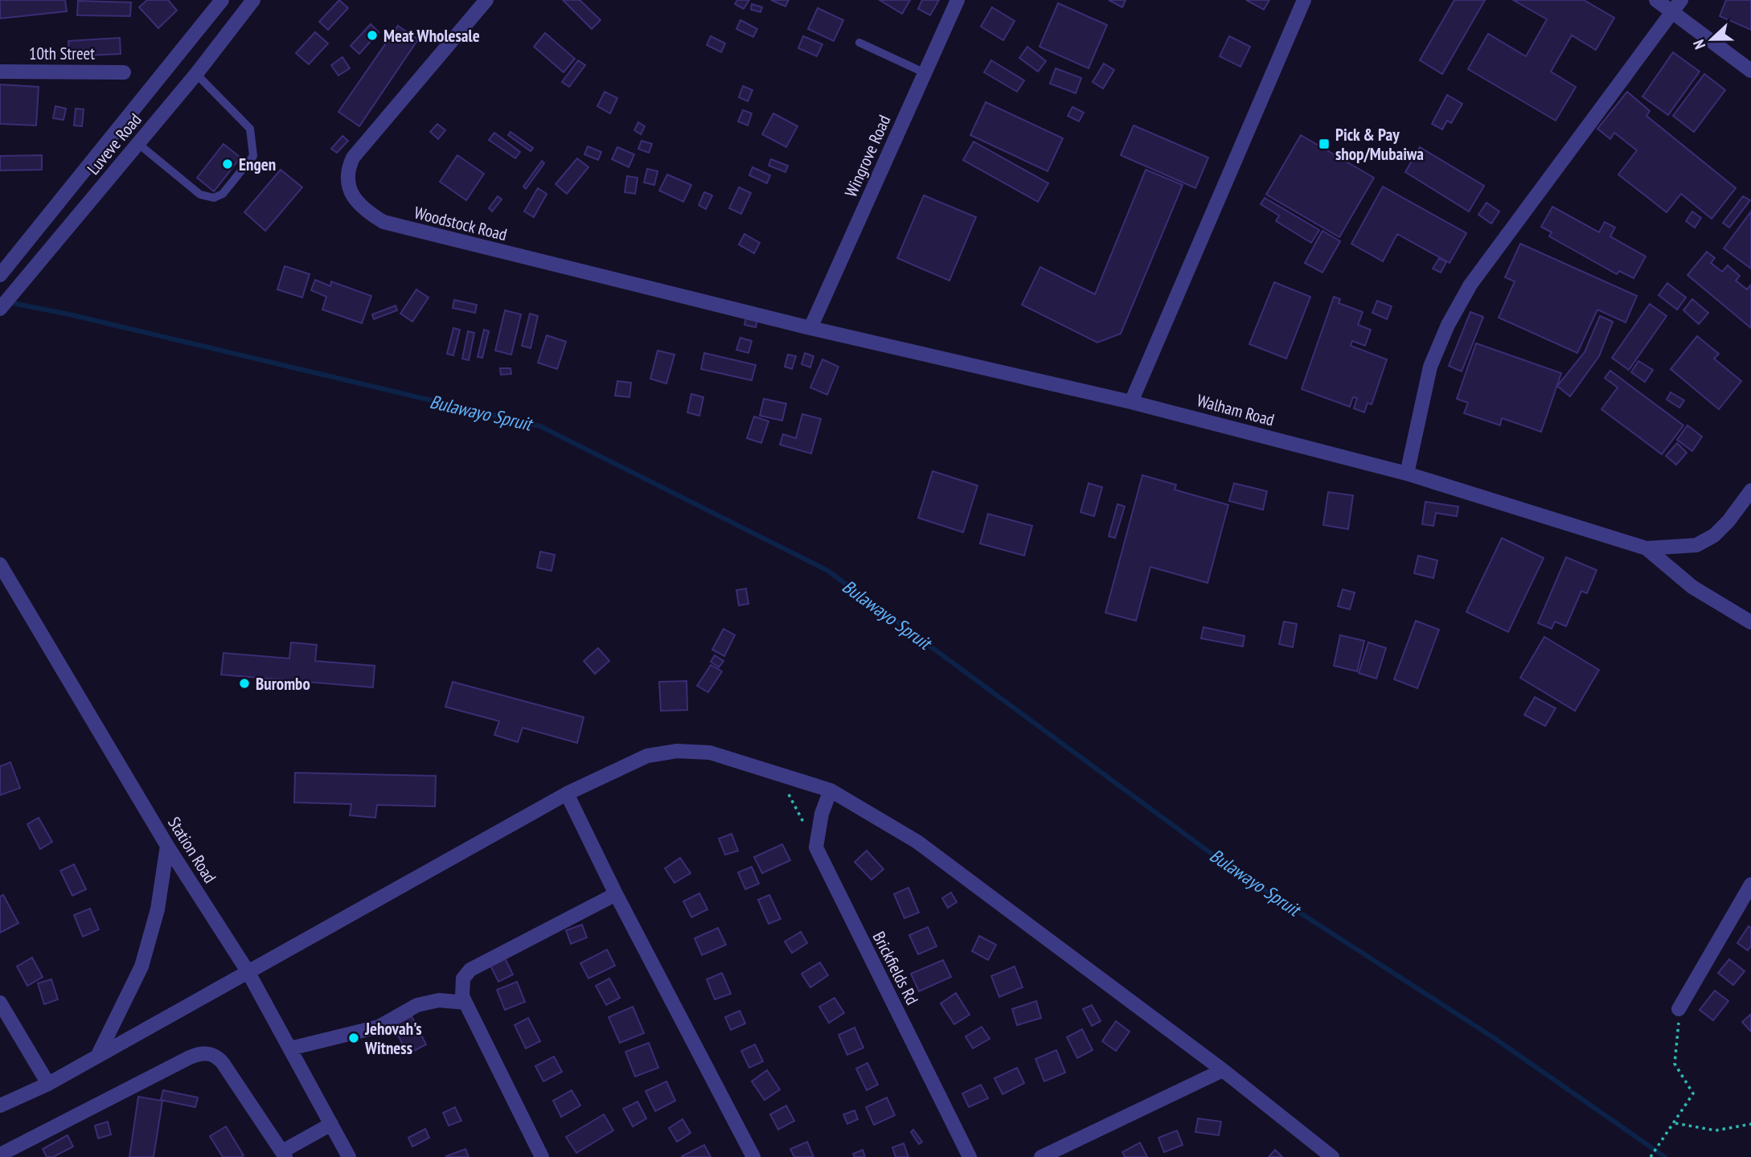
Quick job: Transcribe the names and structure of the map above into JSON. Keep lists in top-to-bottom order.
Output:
{
  "streets": {
    "street": [
      "10th Street",
      "Luveve Road",
      "Wingrove Road",
      "Woodstock Road",
      "Walham Road",
      "Station Road",
      "Brickfields Rd"
    ]
  },
  "crossings": [
    ["Wingrove Road", "Woodstock Road"],
    ["Wingrove Road", "Walham Road"],
    ["Woodstock Road", "Walham Road"]
  ],
  "water": ["Bulawayo Spruit"],
  "places": {
    "other": [
      "Meat Wholesale",
      "Engen",
      "Burombo",
      "Jehovah's Witness"
    ],
    "transit": ["Pick & Pay shop/Mubaiwa"]
  },
  "north": "left"
}
